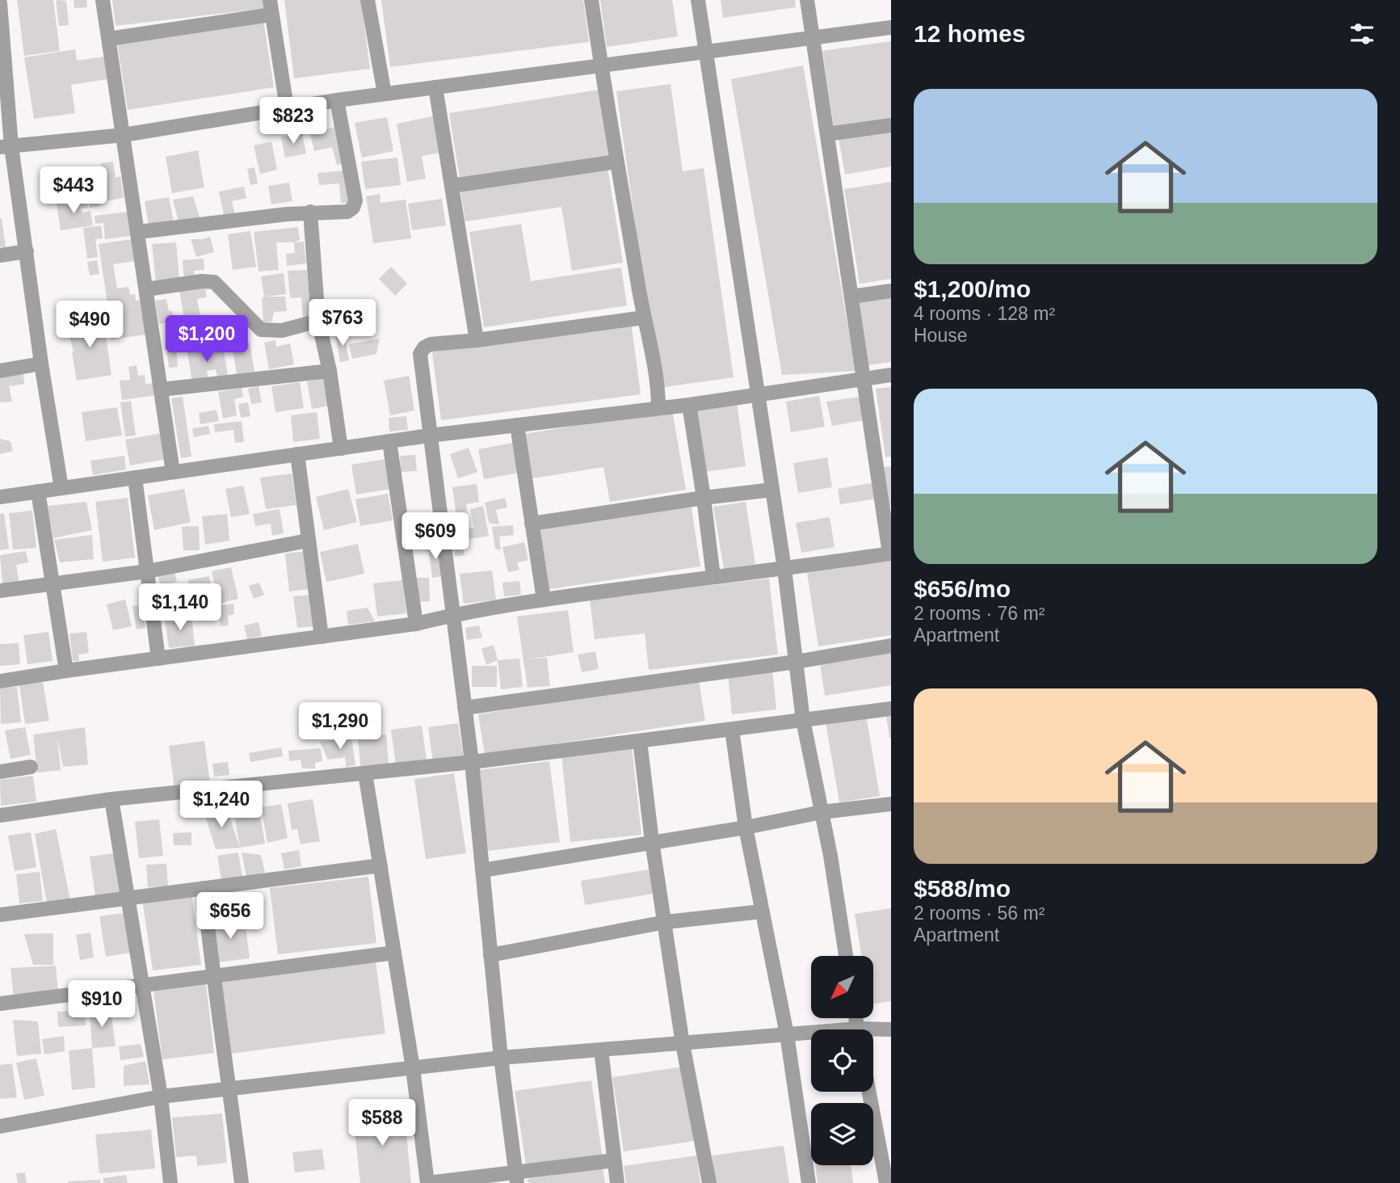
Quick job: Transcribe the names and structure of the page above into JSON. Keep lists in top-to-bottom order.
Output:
{
  "north": "bottom left",
  "page": {
    "heading": "12 homes",
    "list": [
      {
        "name": "$1,200/mo",
        "note": "4 rooms · 128 m² · House"
      },
      {
        "name": "$656/mo",
        "note": "2 rooms · 76 m² · Apartment"
      },
      {
        "name": "$588/mo",
        "note": "2 rooms · 56 m² · Apartment"
      }
    ],
    "price": [
      "$823",
      "$443",
      "$763",
      "$490",
      "$1,200",
      "$609",
      "$1,140",
      "$1,290",
      "$1,240",
      "$656",
      "$910",
      "$588"
    ]
  }
}
